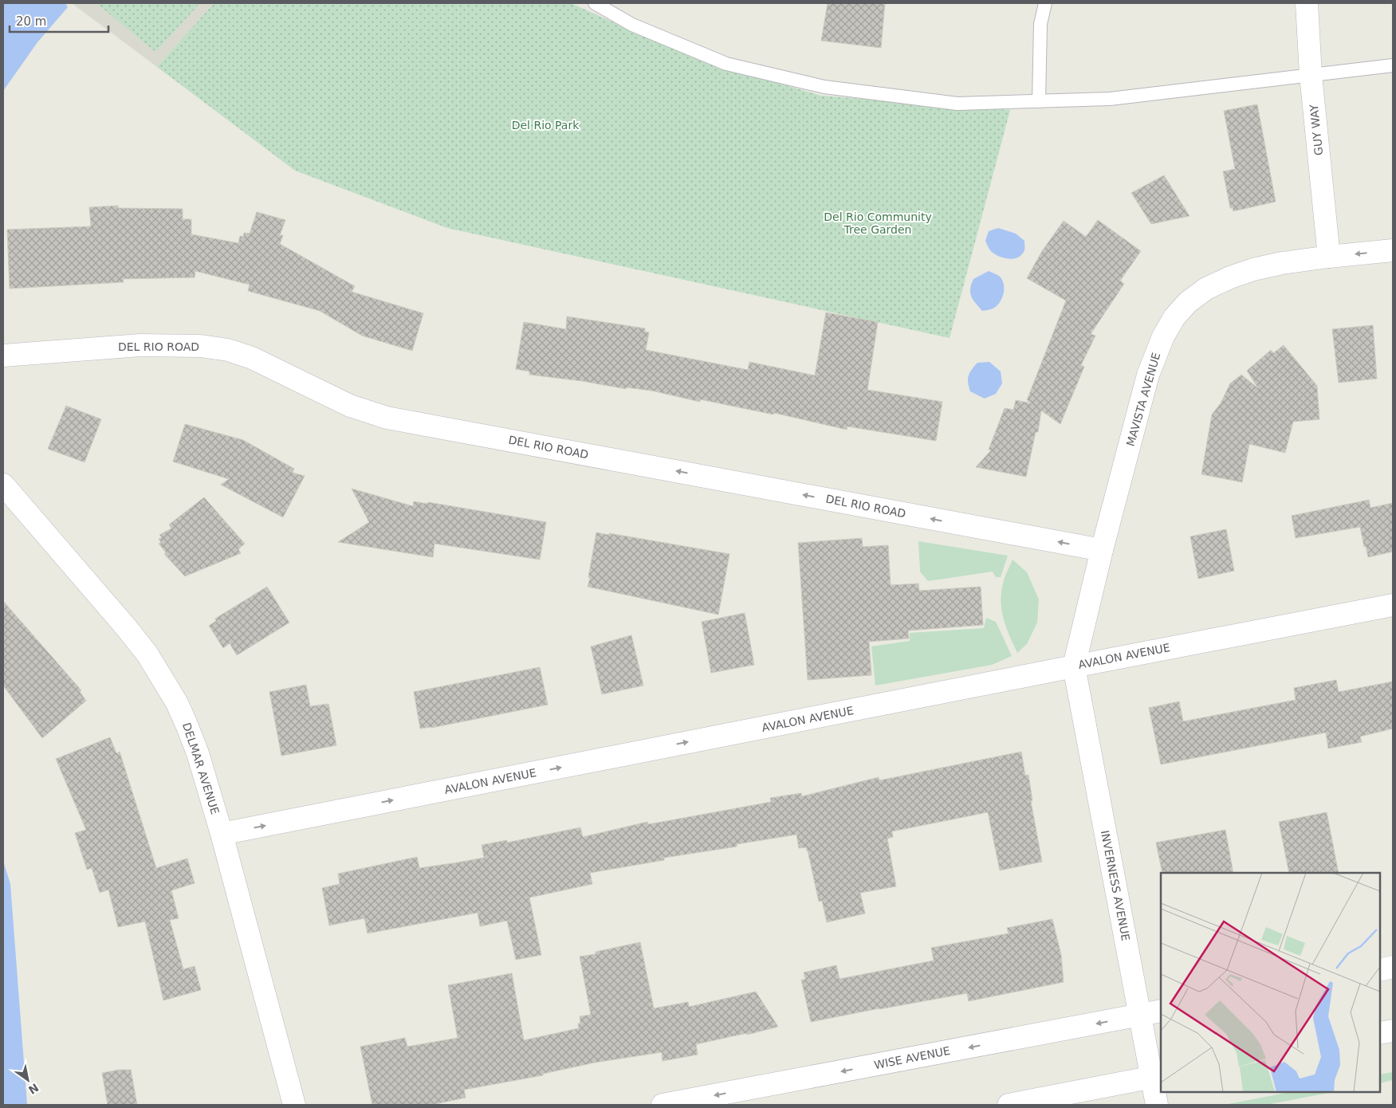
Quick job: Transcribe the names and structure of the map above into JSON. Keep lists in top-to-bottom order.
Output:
{
  "streets": {
    "street": [
      "GUY WAY",
      "DEL RIO ROAD",
      "MAVISTA AVENUE",
      "AVALON AVENUE",
      "DELMAR AVENUE",
      "INVERNESS AVENUE",
      "WISE AVENUE"
    ]
  },
  "crossings": [
    ["GUY WAY", "MAVISTA AVENUE"],
    ["DEL RIO ROAD", "MAVISTA AVENUE"],
    ["MAVISTA AVENUE", "AVALON AVENUE"],
    ["MAVISTA AVENUE", "INVERNESS AVENUE"],
    ["AVALON AVENUE", "DELMAR AVENUE"],
    ["AVALON AVENUE", "INVERNESS AVENUE"],
    ["INVERNESS AVENUE", "WISE AVENUE"]
  ],
  "one_way": ["DEL RIO ROAD", "AVALON AVENUE"],
  "parks": ["Del Rio Park", "Del Rio Community Tree Garden"],
  "scale_bar": "20 m",
  "north": "bottom right"
}
